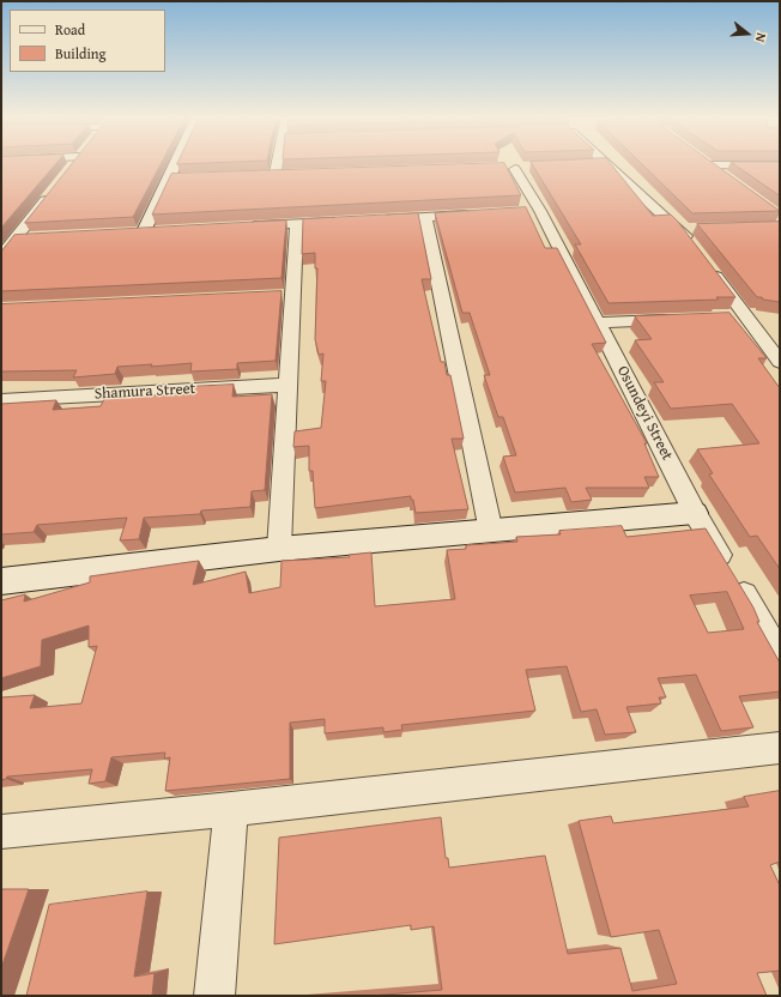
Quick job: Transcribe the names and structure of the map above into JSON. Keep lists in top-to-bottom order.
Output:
{
  "streets": {
    "street": ["Shamura Street", "Osundeyi Street"]
  },
  "legend": ["Road", "Building"],
  "north": "right"
}
